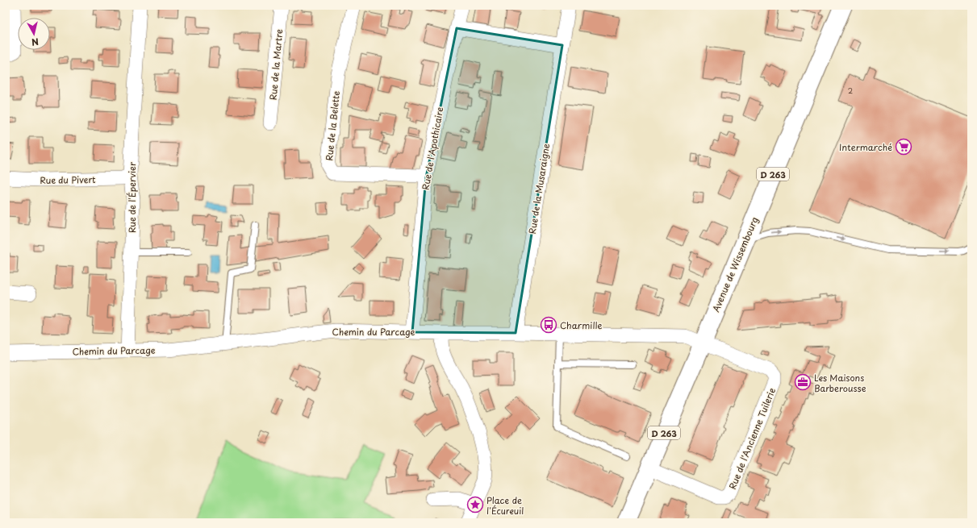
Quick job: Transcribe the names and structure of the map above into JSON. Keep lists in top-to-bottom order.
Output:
{
  "streets": {
    "main road": ["D 263", "Avenue de Wissembourg"],
    "street": [
      "Rue de la Martre",
      "Rue de la Belette",
      "Rue de l'Apothicaire",
      "Rue du Pivert",
      "Rue de la Musaraigne",
      "Rue de l'Épervier",
      "Chemin du Parcage",
      "Rue de l'Ancienne Tuilerie"
    ]
  },
  "crossings": [
    ["Rue de la Belette", "Rue de l'Apothicaire"],
    ["Rue de l'Apothicaire", "Chemin du Parcage"],
    ["Rue du Pivert", "Rue de l'Épervier"],
    ["Rue de la Musaraigne", "Chemin du Parcage"],
    ["Rue de l'Épervier", "Chemin du Parcage"],
    ["Avenue de Wissembourg", "Chemin du Parcage"],
    ["Avenue de Wissembourg", "Rue de l'Ancienne Tuilerie"],
    ["Chemin du Parcage", "Rue de l'Ancienne Tuilerie"]
  ],
  "places": {
    "supermarket": ["Intermarché"],
    "bus stop": ["Charmille"],
    "office": ["Les Maisons Barberousse"],
    "place": ["Place de l'Écureuil"]
  },
  "house_numbers": ["2"],
  "north": "bottom"
}
